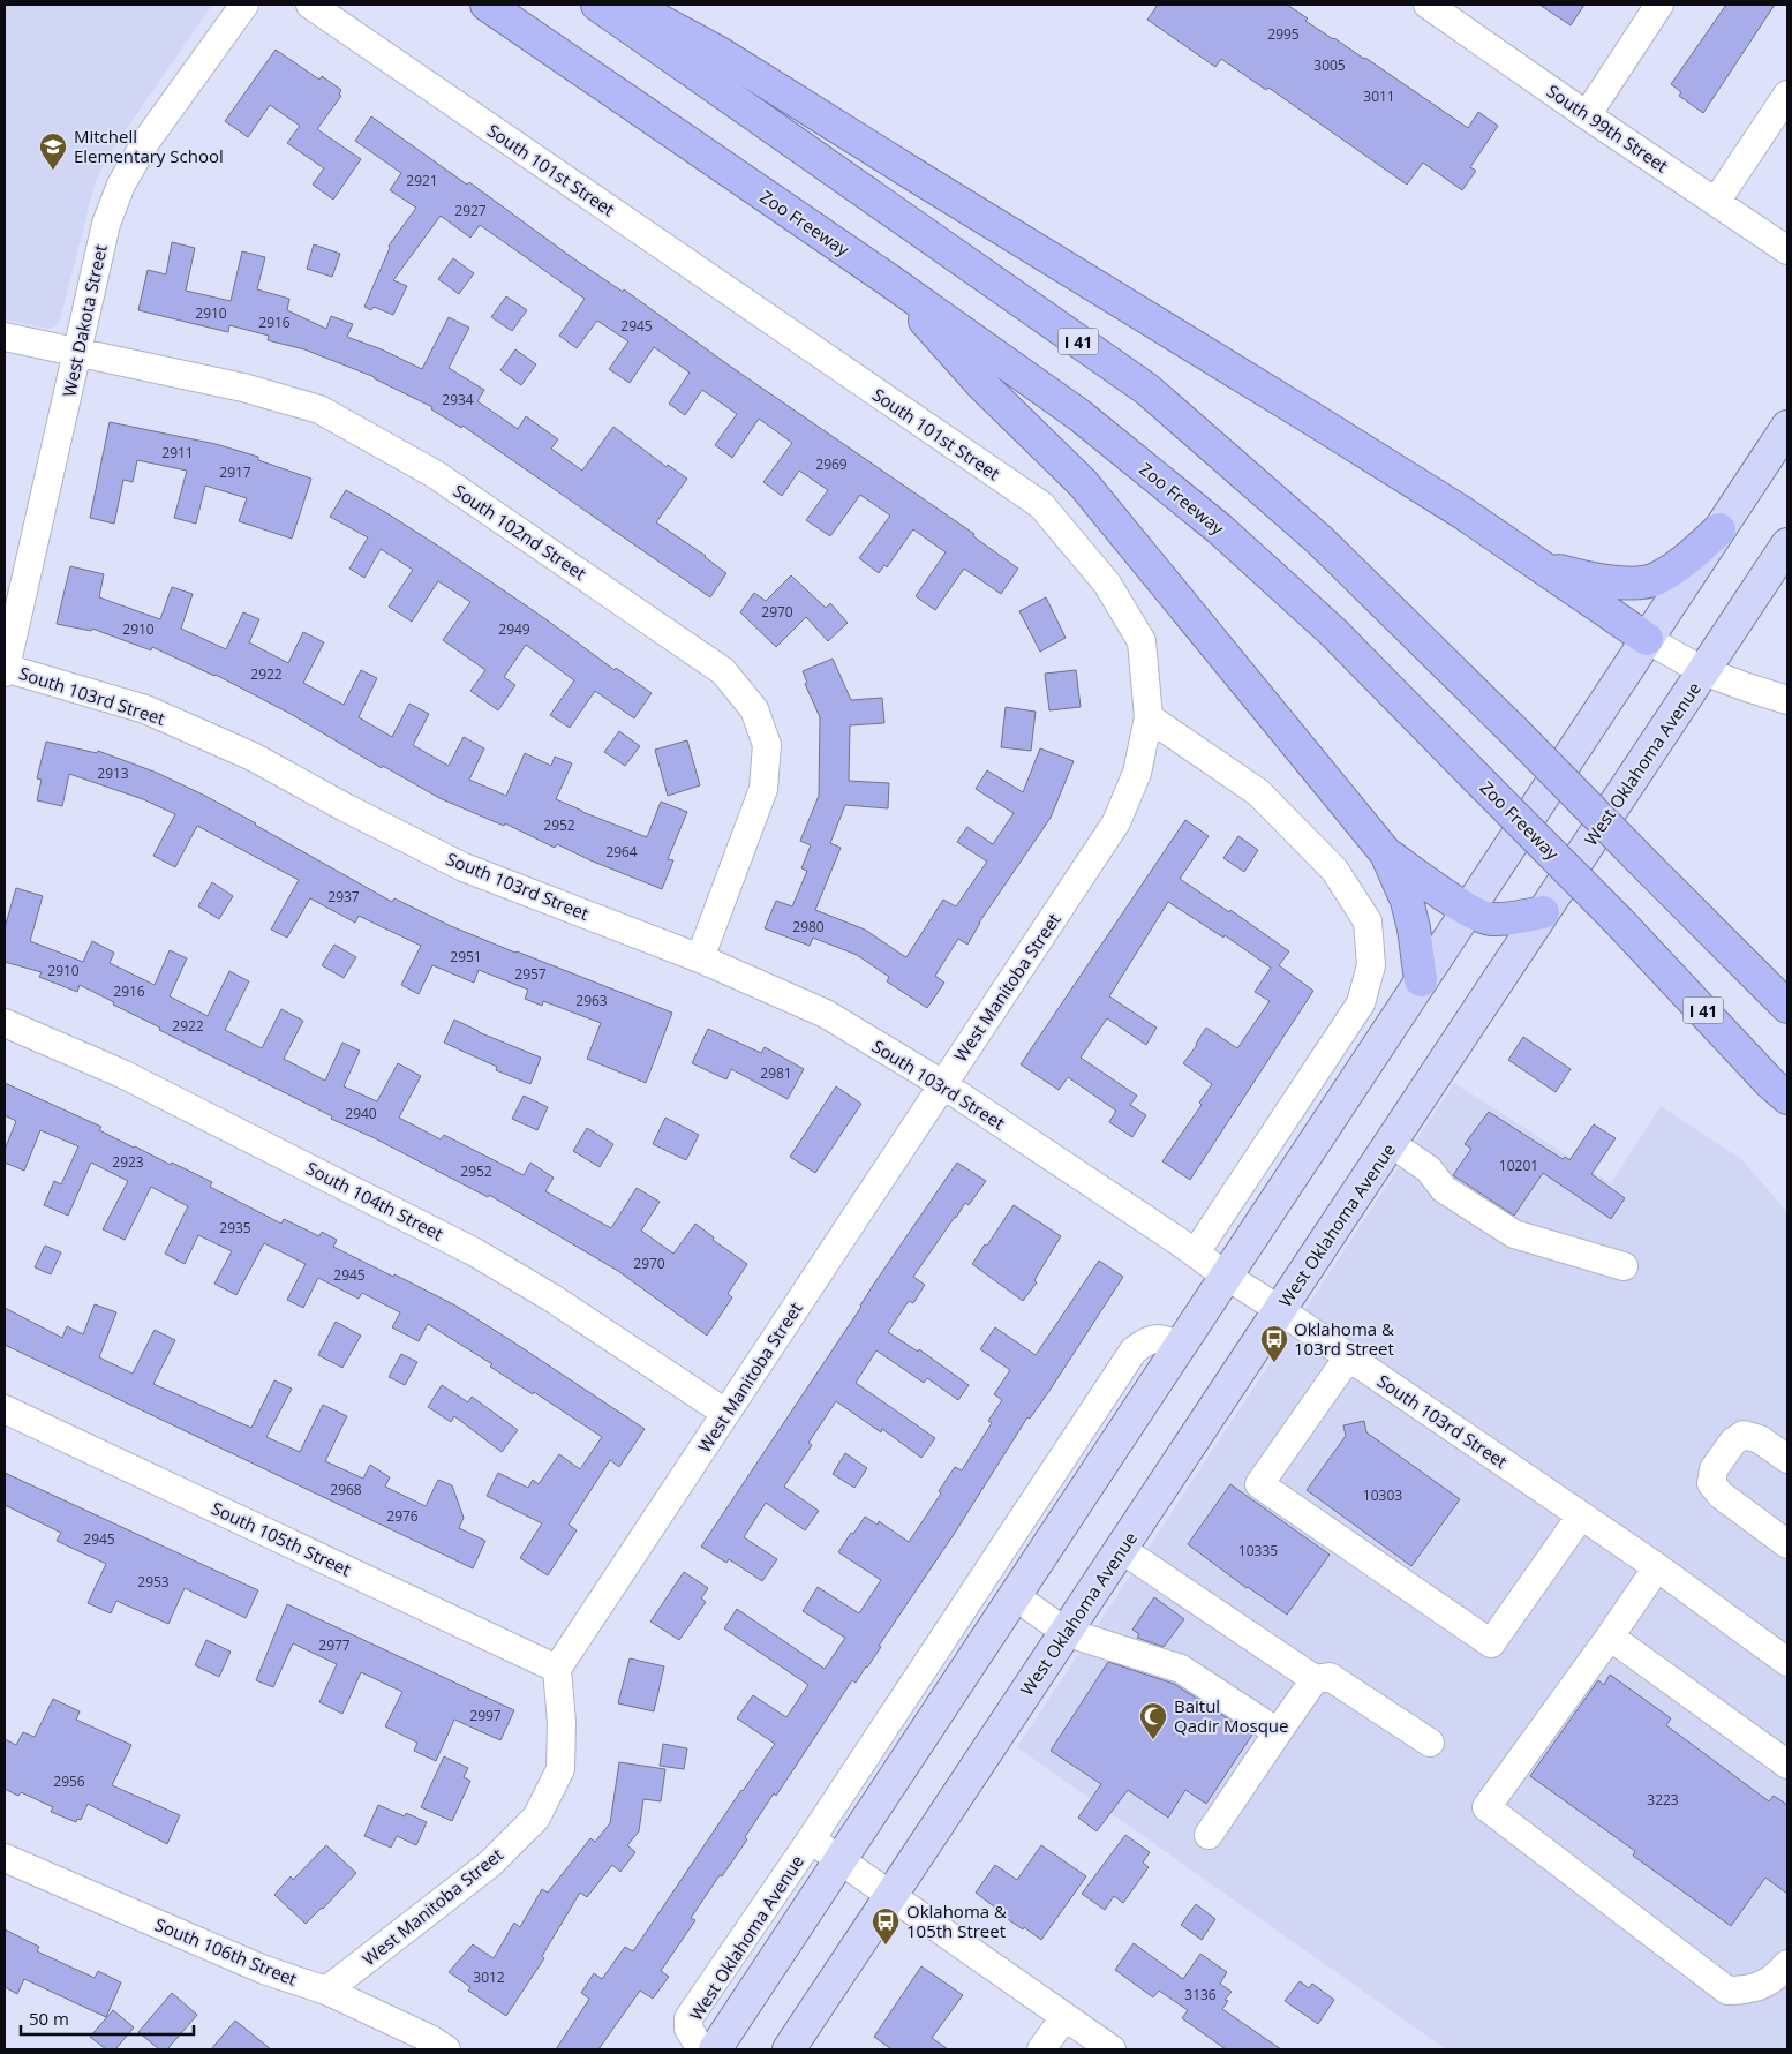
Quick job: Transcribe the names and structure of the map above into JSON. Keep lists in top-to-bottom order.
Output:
{
  "streets": {
    "highway": ["Zoo Freeway", "I 41"],
    "main road": ["West Oklahoma Avenue"],
    "street": [
      "South 99th Street",
      "South 101st Street",
      "West Dakota Street",
      "South 102nd Street",
      "South 103rd Street",
      "West Manitoba Street",
      "South 104th Street",
      "South 105th Street",
      "South 106th Street"
    ]
  },
  "crossings": [
    ["South 101st Street", "West Manitoba Street"],
    ["West Dakota Street", "South 102nd Street"],
    ["West Dakota Street", "South 103rd Street"],
    ["South 102nd Street", "South 103rd Street"],
    ["South 103rd Street", "West Oklahoma Avenue"],
    ["South 103rd Street", "West Manitoba Street"],
    ["West Manitoba Street", "South 104th Street"],
    ["West Manitoba Street", "South 105th Street"],
    ["West Manitoba Street", "South 106th Street"]
  ],
  "places": {
    "school or university": ["Mitchell Elementary School"],
    "bus stop": ["Oklahoma & 103rd Street", "Oklahoma & 105th Street"],
    "mosque": ["Baitul Qadir Mosque"]
  },
  "house_numbers": [
    "2995",
    "3005",
    "3011",
    "2921",
    "2927",
    "2910",
    "2916",
    "2945",
    "2934",
    "2911",
    "2969",
    "2917",
    "2970",
    "2910",
    "2949",
    "2922",
    "2913",
    "2952",
    "2964",
    "2937",
    "2980",
    "2951",
    "2910",
    "2957",
    "2916",
    "2963",
    "2922",
    "2981",
    "2940",
    "2923",
    "10201",
    "2952",
    "2935",
    "2970",
    "2945",
    "2968",
    "10303",
    "2976",
    "2945",
    "10335",
    "2953",
    "2977",
    "2997",
    "2956",
    "3223",
    "3012",
    "3136"
  ],
  "scale_bar": "50 m"
}
